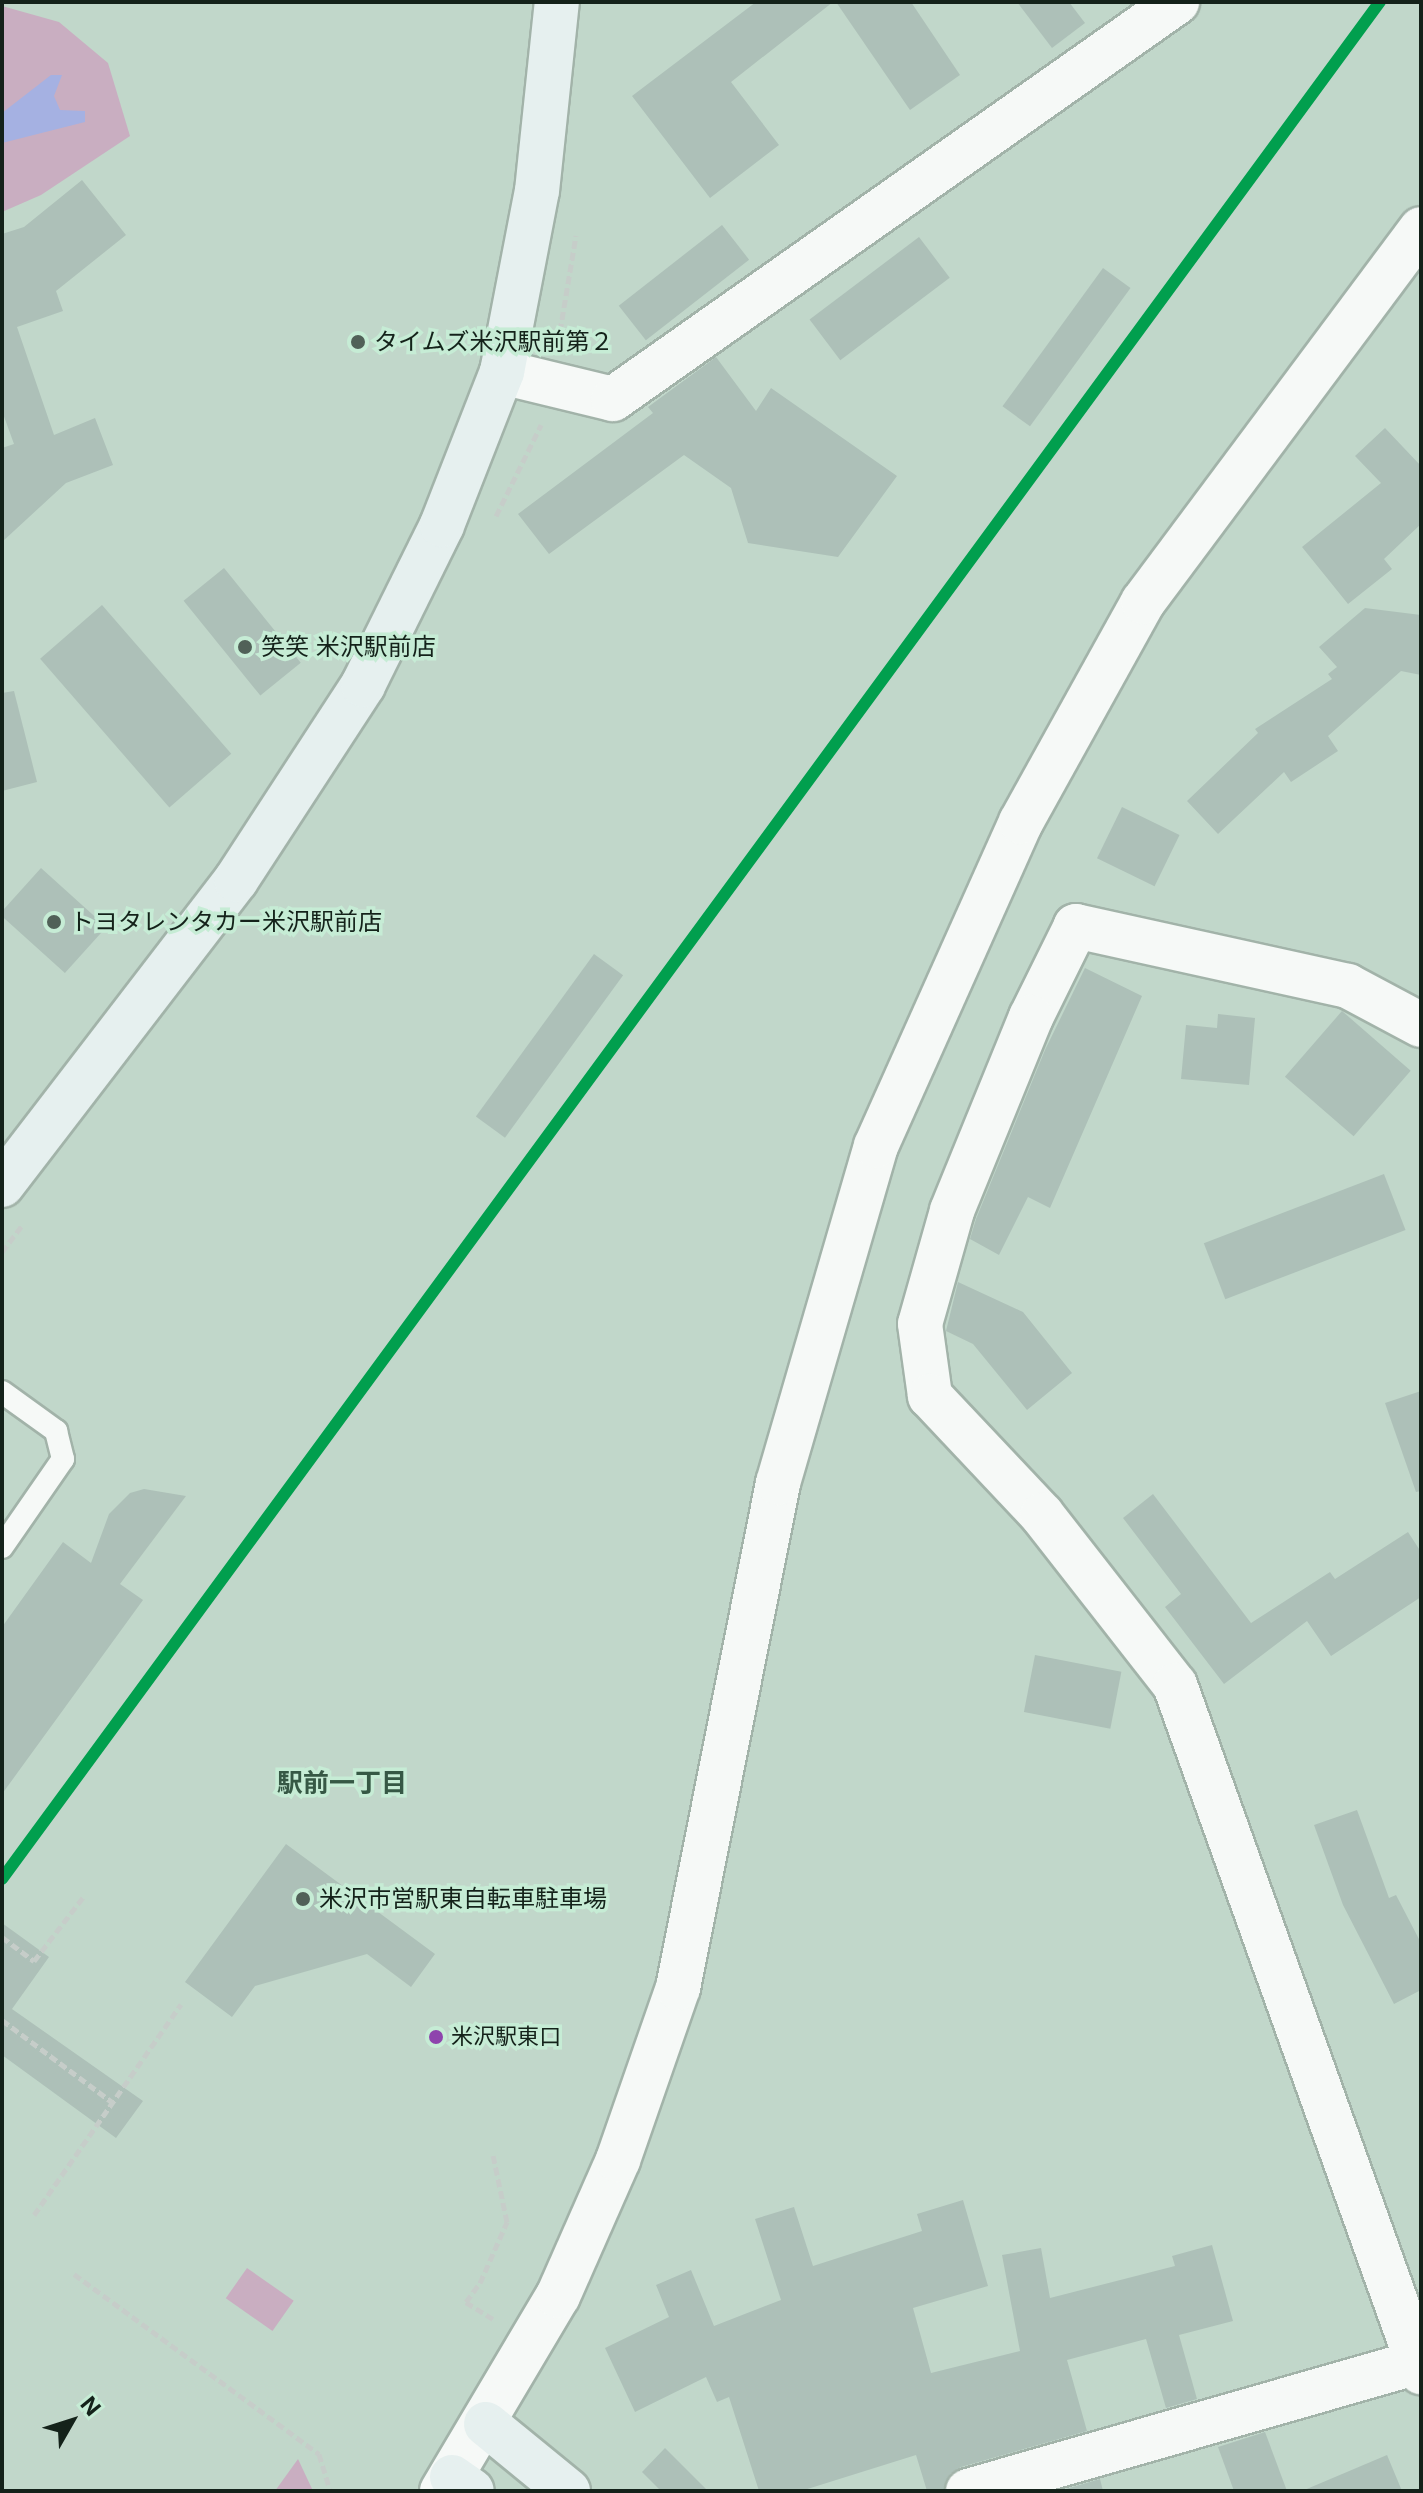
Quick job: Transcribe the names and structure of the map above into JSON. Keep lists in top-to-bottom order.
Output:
{
  "districts": ["駅前一丁目"],
  "places": [
    "タイムズ米沢駅前第２",
    "笑笑 米沢駅前店",
    "トヨタレンタカー米沢駅前店",
    "米沢市営駅東自転車駐車場",
    "米沢駅東口"
  ],
  "north": "top right"
}
